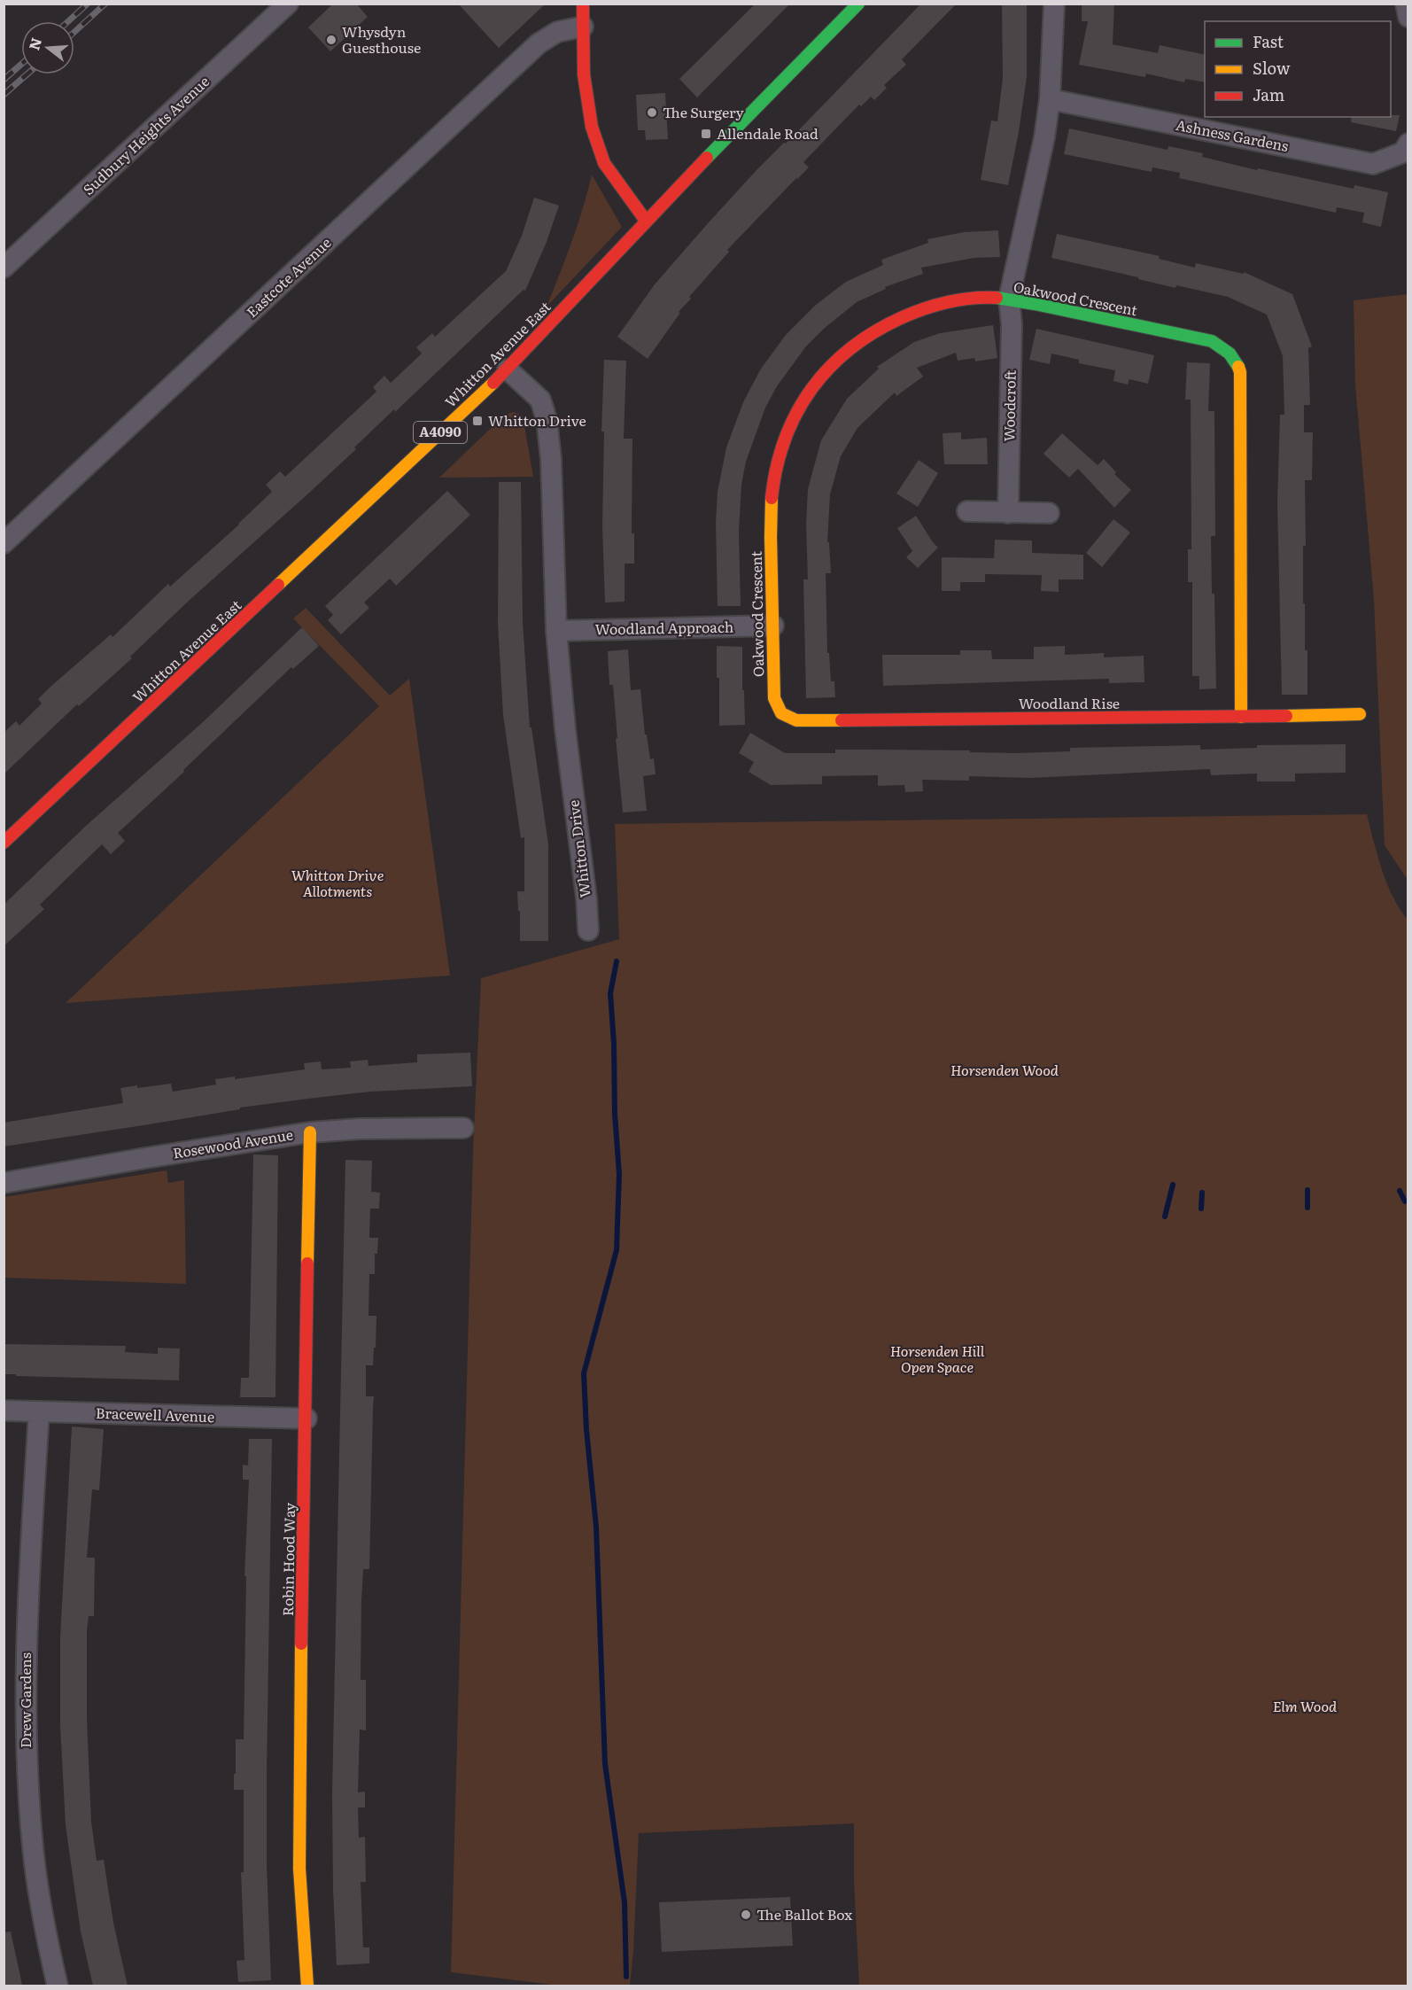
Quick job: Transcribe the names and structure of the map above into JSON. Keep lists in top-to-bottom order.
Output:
{
  "streets": {
    "street": [
      "Sudbury Heights Avenue",
      "Ashness Gardens",
      "Eastcote Avenue",
      "Oakwood Crescent",
      "Whitton Avenue East",
      "Woodcroft",
      "A4090",
      "Woodland Approach",
      "Woodland Rise",
      "Whitton Drive",
      "Rosewood Avenue",
      "Bracewell Avenue",
      "Robin Hood Way",
      "Drew Gardens"
    ]
  },
  "crossings": [
    ["Oakwood Crescent", "Woodcroft"],
    ["Oakwood Crescent", "Woodland Approach"],
    ["Oakwood Crescent", "Woodland Rise"],
    ["Whitton Avenue East", "Whitton Drive"],
    ["Woodland Approach", "Whitton Drive"],
    ["Rosewood Avenue", "Robin Hood Way"],
    ["Bracewell Avenue", "Robin Hood Way"],
    ["Bracewell Avenue", "Drew Gardens"]
  ],
  "parks": [
    "Whitton Drive Allotments",
    "Horsenden Wood",
    "Horsenden Hill Open Space",
    "Elm Wood"
  ],
  "places": {
    "other": ["Whysdyn Guesthouse", "The Surgery", "The Ballot Box"],
    "transit": ["Allendale Road", "Whitton Drive"]
  },
  "legend": ["Fast", "Slow", "Jam"],
  "north": "left"
}
